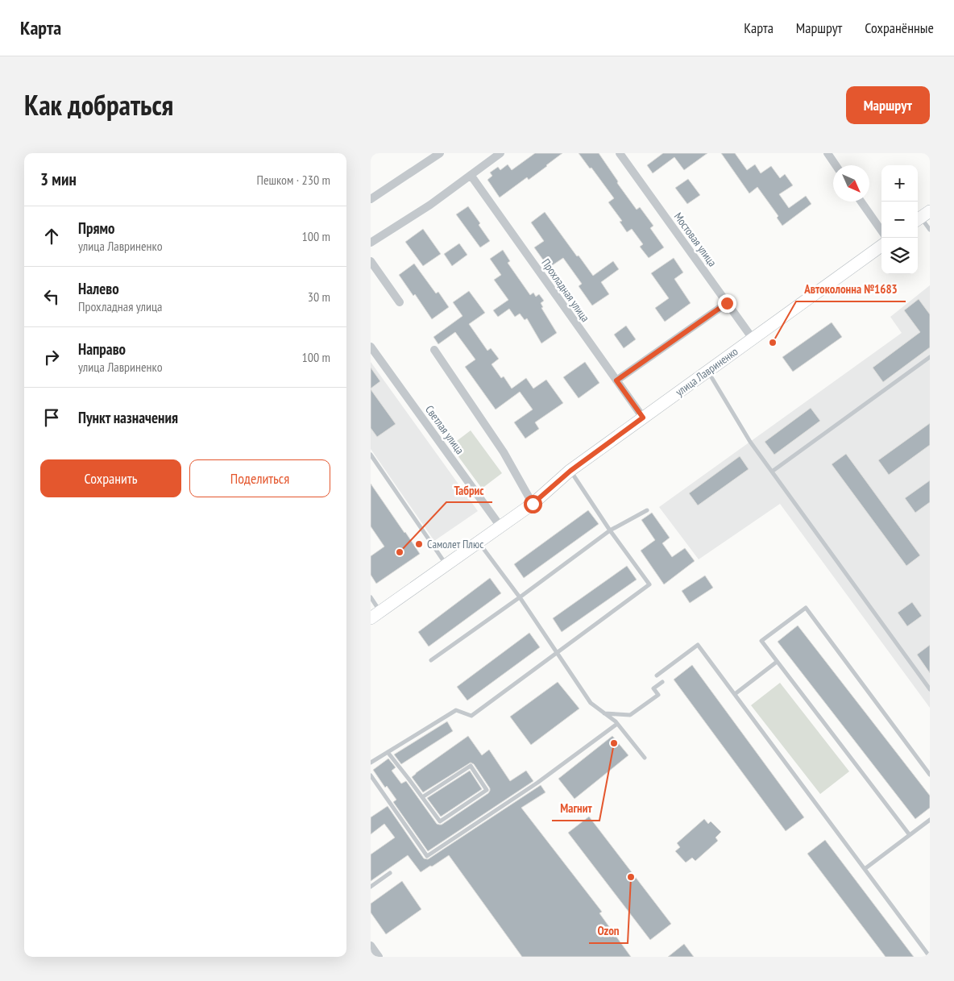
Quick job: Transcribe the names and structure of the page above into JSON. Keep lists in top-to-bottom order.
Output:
{
  "streets": {
    "street": [
      "Мостовая улица",
      "Прохладная улица",
      "улица Лавриненко",
      "Светлая улица"
    ]
  },
  "crossings": [
    ["Мостовая улица", "улица Лавриненко"],
    ["Прохладная улица", "улица Лавриненко"],
    ["улица Лавриненко", "Светлая улица"]
  ],
  "places": [
    "Автоколонна №1683",
    "Самолет Плюс",
    "Табрис",
    "Магнит",
    "Ozon"
  ],
  "north": "bottom right",
  "page": {
    "header": "Карта",
    "nav": ["Карта", "Маршрут", "Сохранённые"],
    "title": "Как добраться",
    "buttons": [
      "Маршрут",
      ["Сохранить", "Поделиться"]
    ],
    "heading": ["3 мин", "Пешком · 230 m"],
    "map_buttons": ["+", "−"],
    "list": [
      ["Прямо", "улица Лавриненко", "100 m"],
      ["Налево", "Прохладная улица", "30 m"],
      ["Направо", "улица Лавриненко", "100 m"],
      "Пункт назначения"
    ]
  }
}
